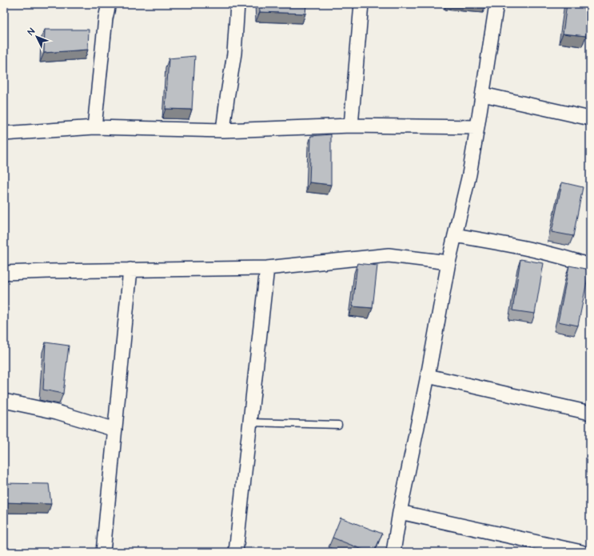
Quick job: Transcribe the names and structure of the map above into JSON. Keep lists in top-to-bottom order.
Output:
{
  "north": "top left"
}
